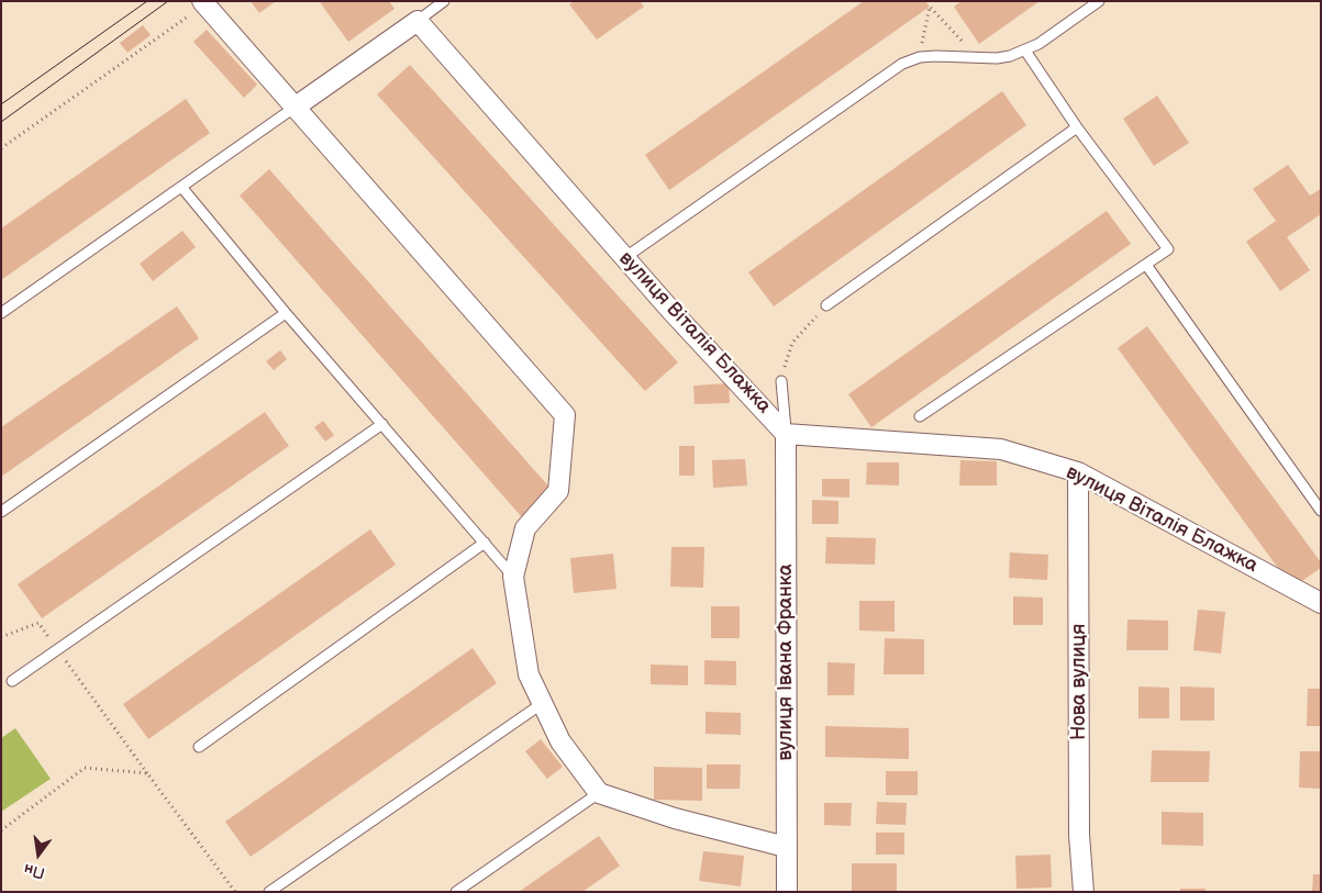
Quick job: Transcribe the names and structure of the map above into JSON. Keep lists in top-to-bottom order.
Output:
{
  "streets": {
    "street": ["вулиця Віталія Блажка", "вулиця Івана Франка", "Нова вулиця"]
  },
  "crossings": [
    ["вулиця Віталія Блажка", "вулиця Івана Франка"],
    ["вулиця Віталія Блажка", "Нова вулиця"]
  ],
  "north": "bottom"
}
